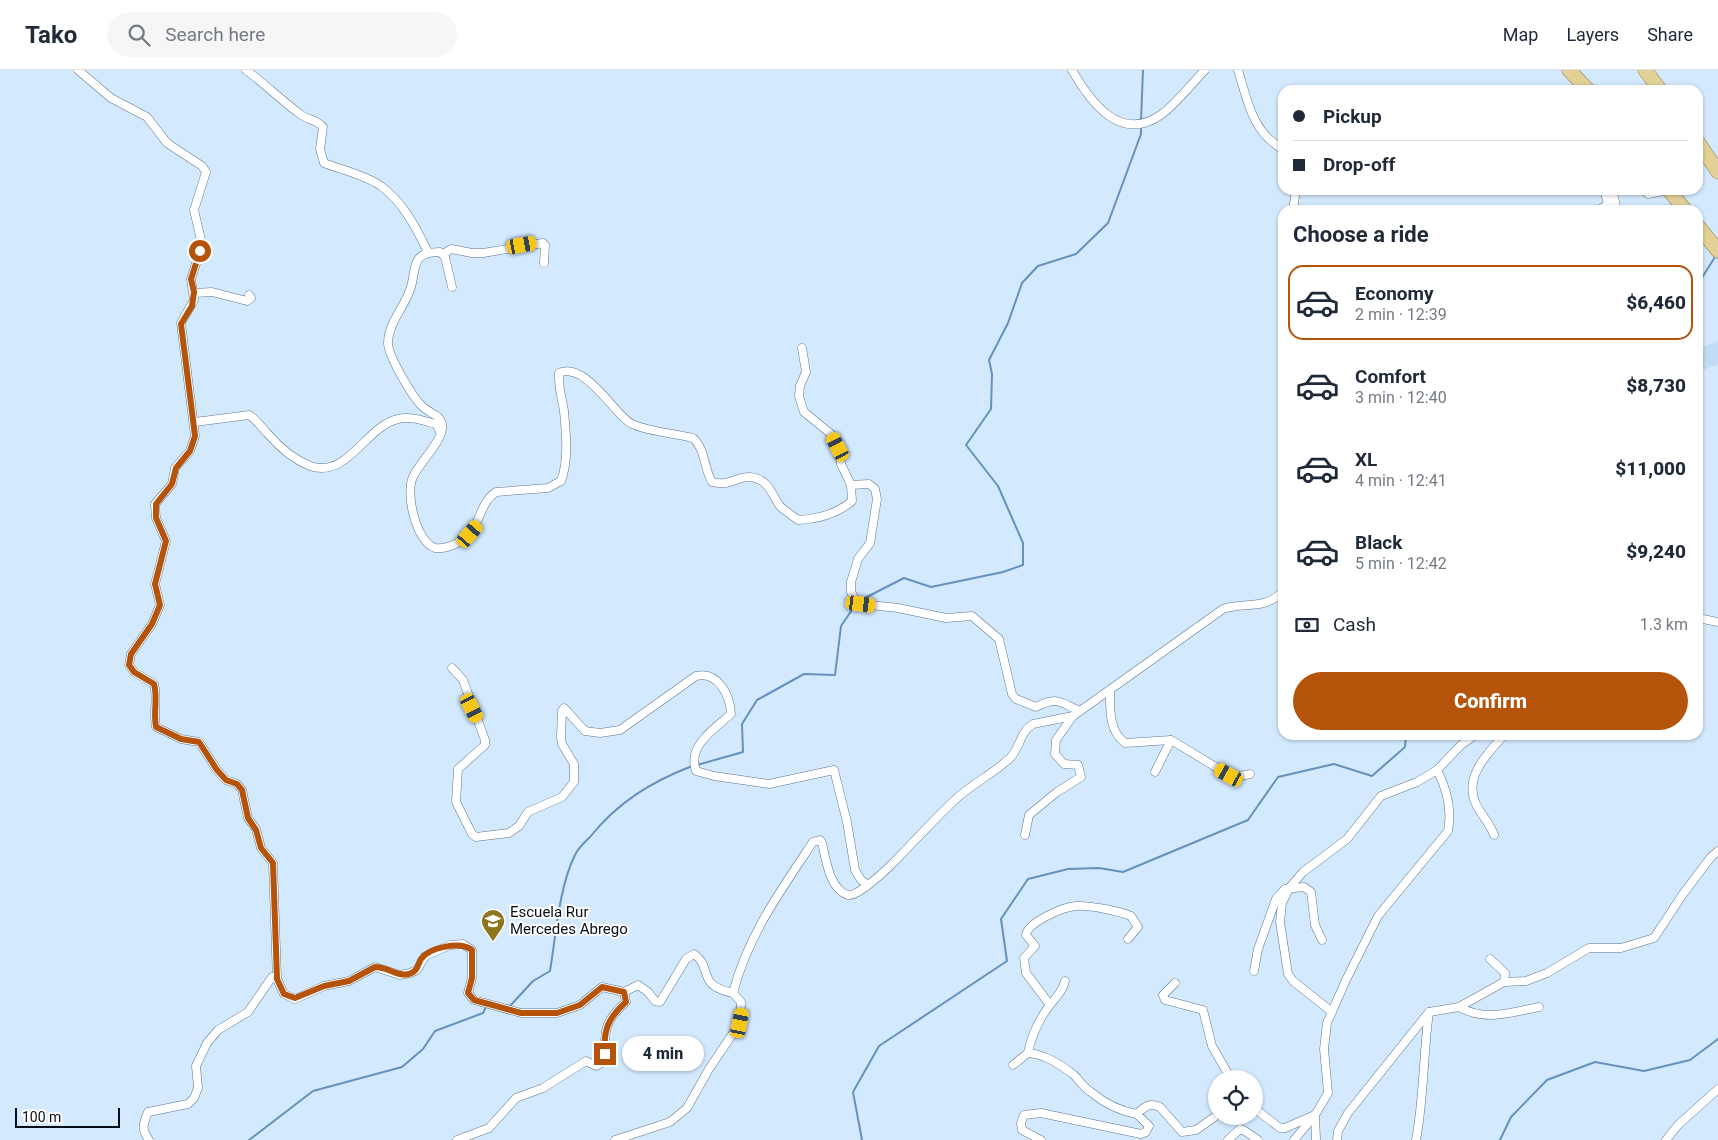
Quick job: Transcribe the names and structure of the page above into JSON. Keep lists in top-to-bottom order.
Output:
{
  "places": {
    "school or university": ["Escuela Rur Mercedes Abrego"]
  },
  "scale_bar": "100 m",
  "page": {
    "header": "Tako",
    "search": "Search here",
    "nav": ["Map", "Layers", "Share"],
    "banner": ["Pickup", "Drop-off"],
    "heading": "Choose a ride",
    "list": [
      {
        "name": "Economy",
        "note": "2 min · 12:39",
        "value": "$6,460"
      },
      {
        "name": "Comfort",
        "note": "3 min · 12:40",
        "value": "$8,730"
      },
      {
        "name": "XL",
        "note": "4 min · 12:41",
        "value": "$11,000"
      },
      {
        "name": "Black",
        "note": "5 min · 12:42",
        "value": "$9,240"
      }
    ],
    "pay": ["Cash", "1.3 km"],
    "buttons": "Confirm",
    "bubble": "4 min",
    "scale": "100 m"
  }
}
